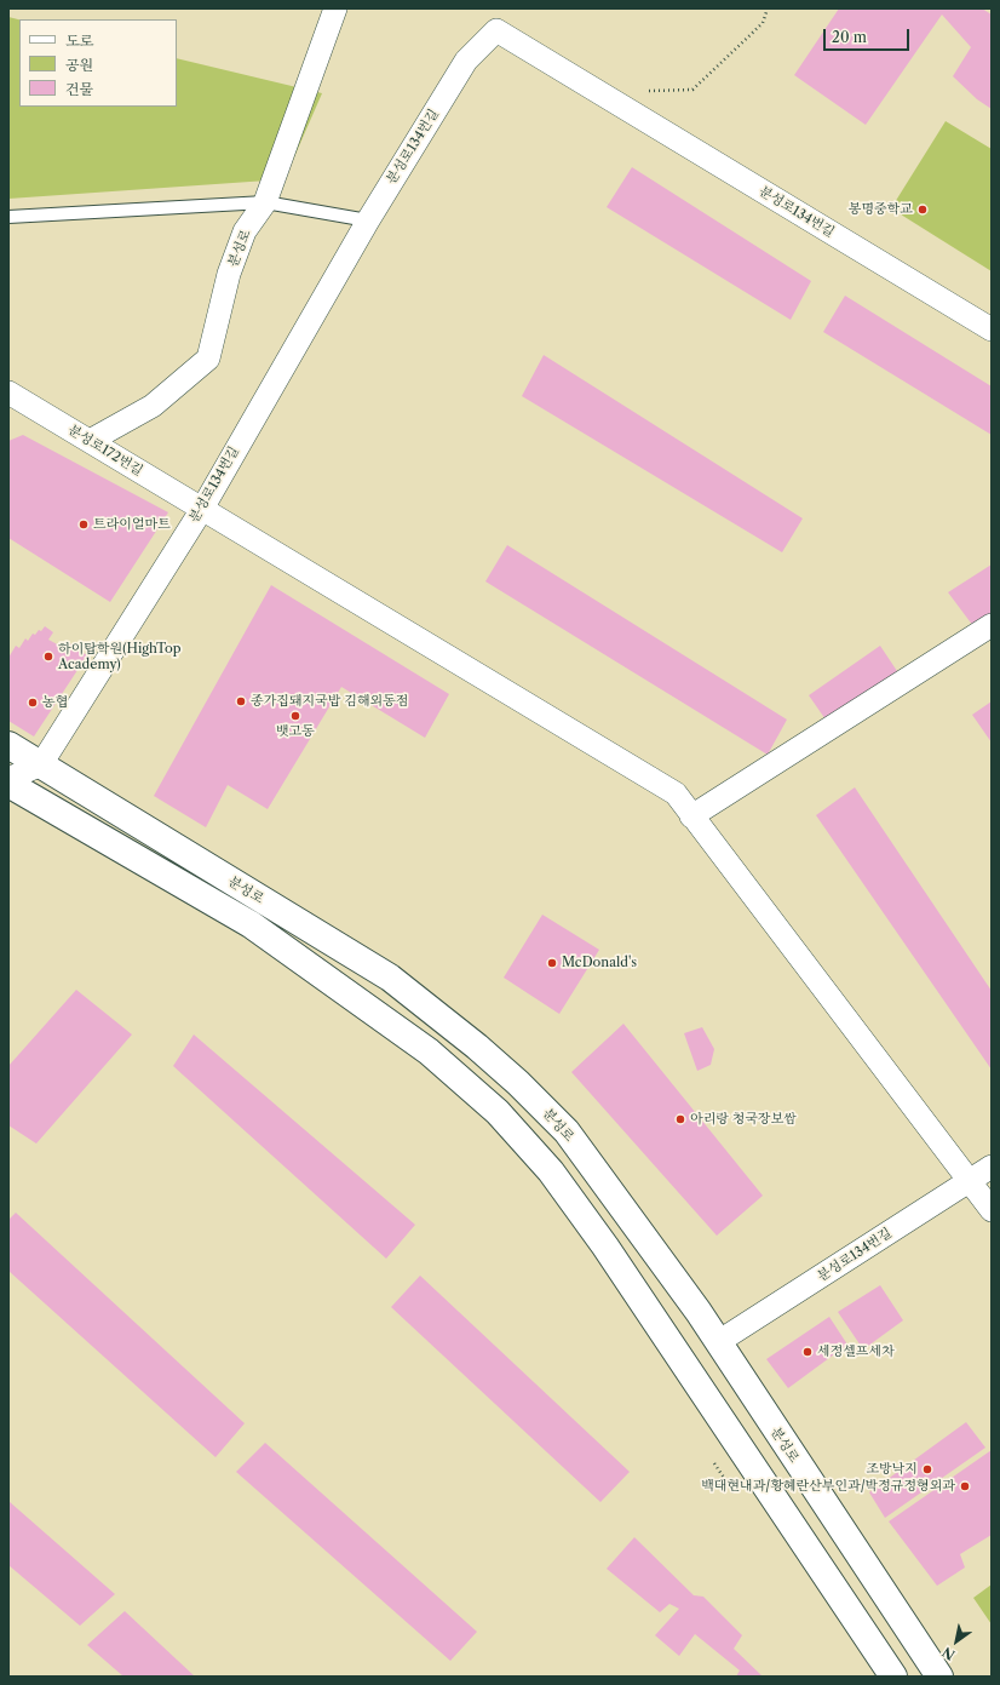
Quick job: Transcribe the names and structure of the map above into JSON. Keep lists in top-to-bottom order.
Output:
{
  "streets": {
    "main road": ["분성로"],
    "street": ["분성로134번길", "분성로172번길"]
  },
  "crossings": [
    ["분성로134번길", "분성로"],
    ["분성로134번길", "분성로172번길"],
    ["분성로", "분성로172번길"]
  ],
  "places": [
    "봉명중학교",
    "트라이얼마트",
    "하이탑학원(HighTop Academy)",
    "종가집돼지국밥 김해외동점",
    "농협",
    "뱃고동",
    "McDonald's",
    "아리랑 청국장보쌈",
    "세정셀프세차",
    "조방낙지",
    "백태현내과/황혜란산부인과/박정규정형외과"
  ],
  "legend": ["도로", "공원", "건물"],
  "scale_bar": "20 m",
  "north": "bottom left"
}
